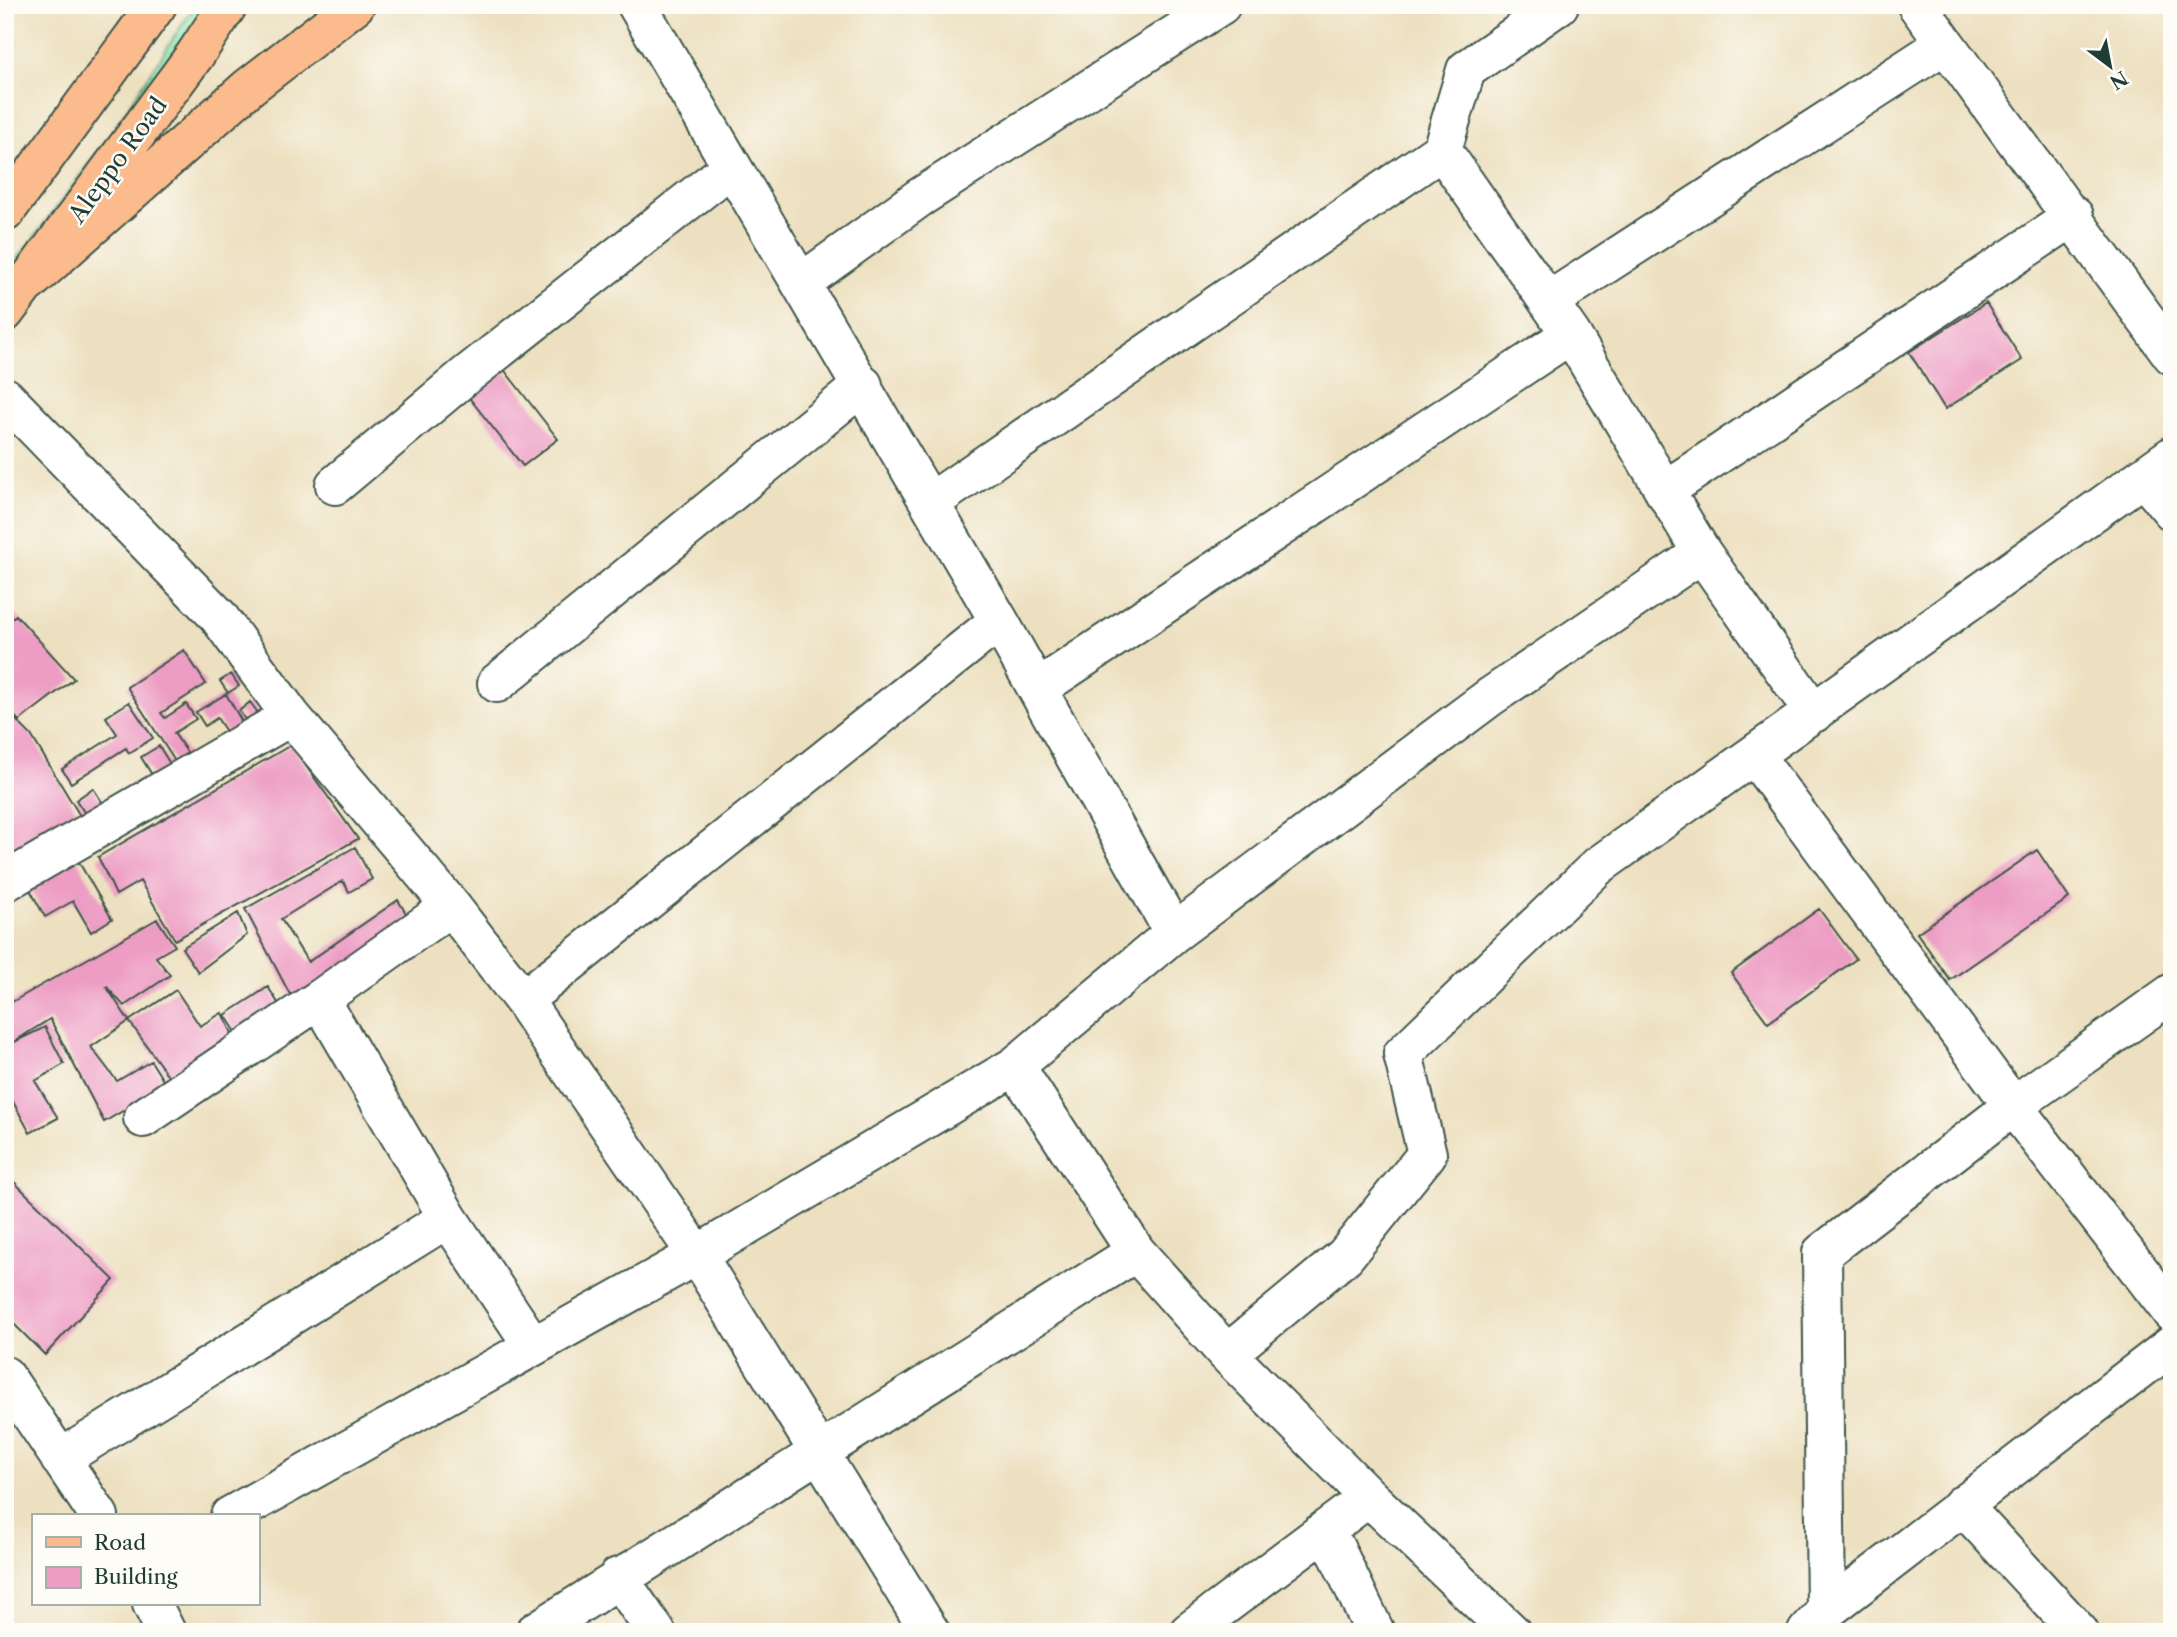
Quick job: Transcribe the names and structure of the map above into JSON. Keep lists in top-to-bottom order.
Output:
{
  "streets": {
    "main road": ["Aleppo Road"]
  },
  "legend": ["Road", "Building"],
  "north": "bottom right"
}
